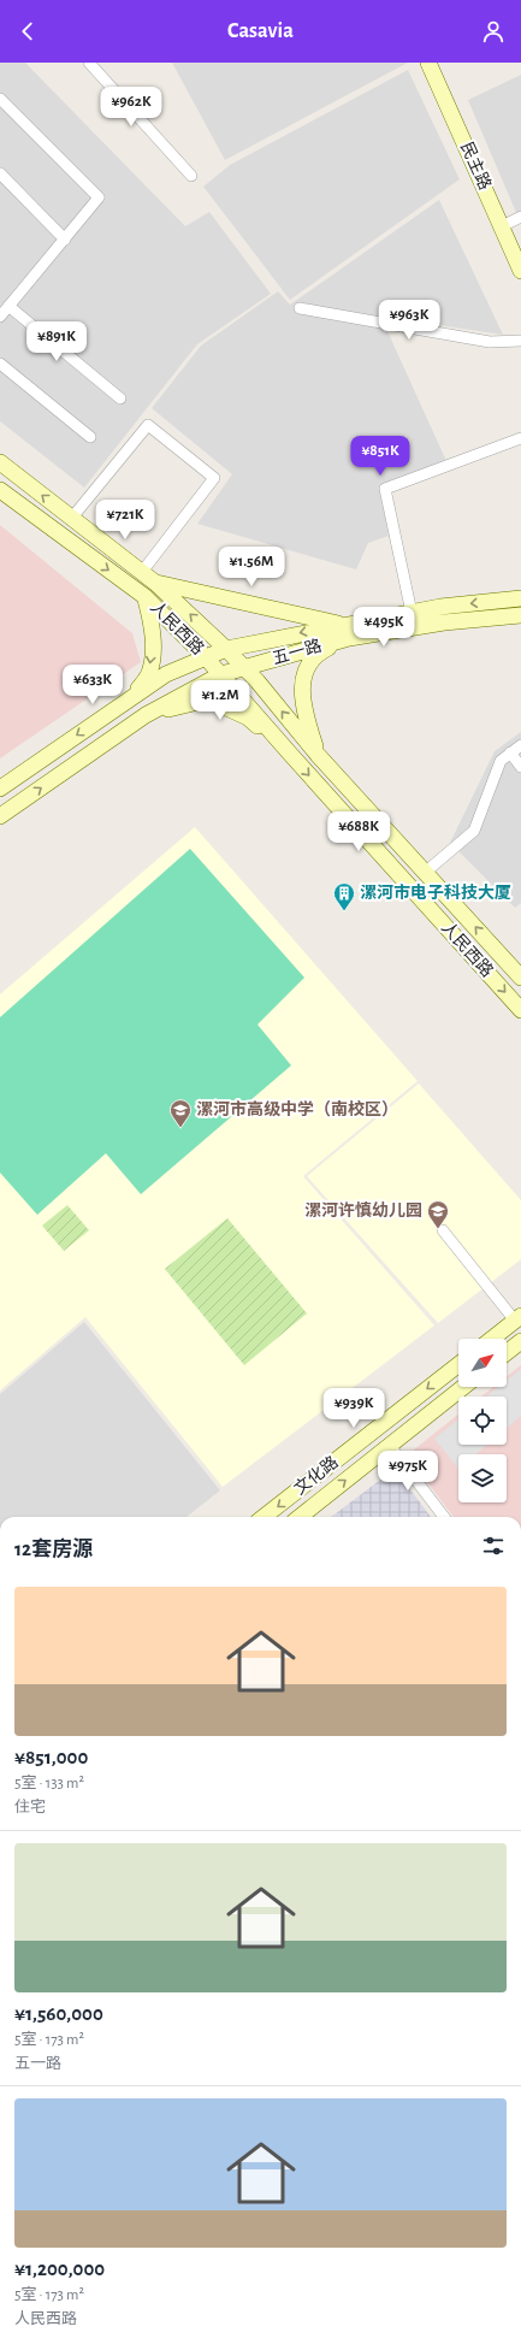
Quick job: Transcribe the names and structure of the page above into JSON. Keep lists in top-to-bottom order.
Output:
{
  "streets": {
    "street": [
      "民主路",
      "人民西路",
      "五一路",
      "文化路"
    ]
  },
  "crossings": [
    ["人民西路", "五一路"]
  ],
  "places": {
    "building": ["漯河市电子科技大厦"],
    "school or university": ["漯河市高级中学（南校区）", "漯河许慎幼儿园"]
  },
  "north": "top right",
  "page": {
    "header": "Casavia",
    "price": [
      "¥962K",
      "¥963K",
      "¥891K",
      "¥851K",
      "¥721K",
      "¥1.56M",
      "¥495K",
      "¥633K",
      "¥1.2M",
      "¥688K",
      "¥939K",
      "¥975K"
    ],
    "heading": "12套房源",
    "list": [
      {
        "name": "¥851,000",
        "note": "5室 · 133 m² · 住宅"
      },
      {
        "name": "¥1,560,000",
        "note": "5室 · 173 m² · 五一路"
      },
      {
        "name": "¥1,200,000",
        "note": "5室 · 173 m² · 人民西路"
      }
    ]
  }
}
